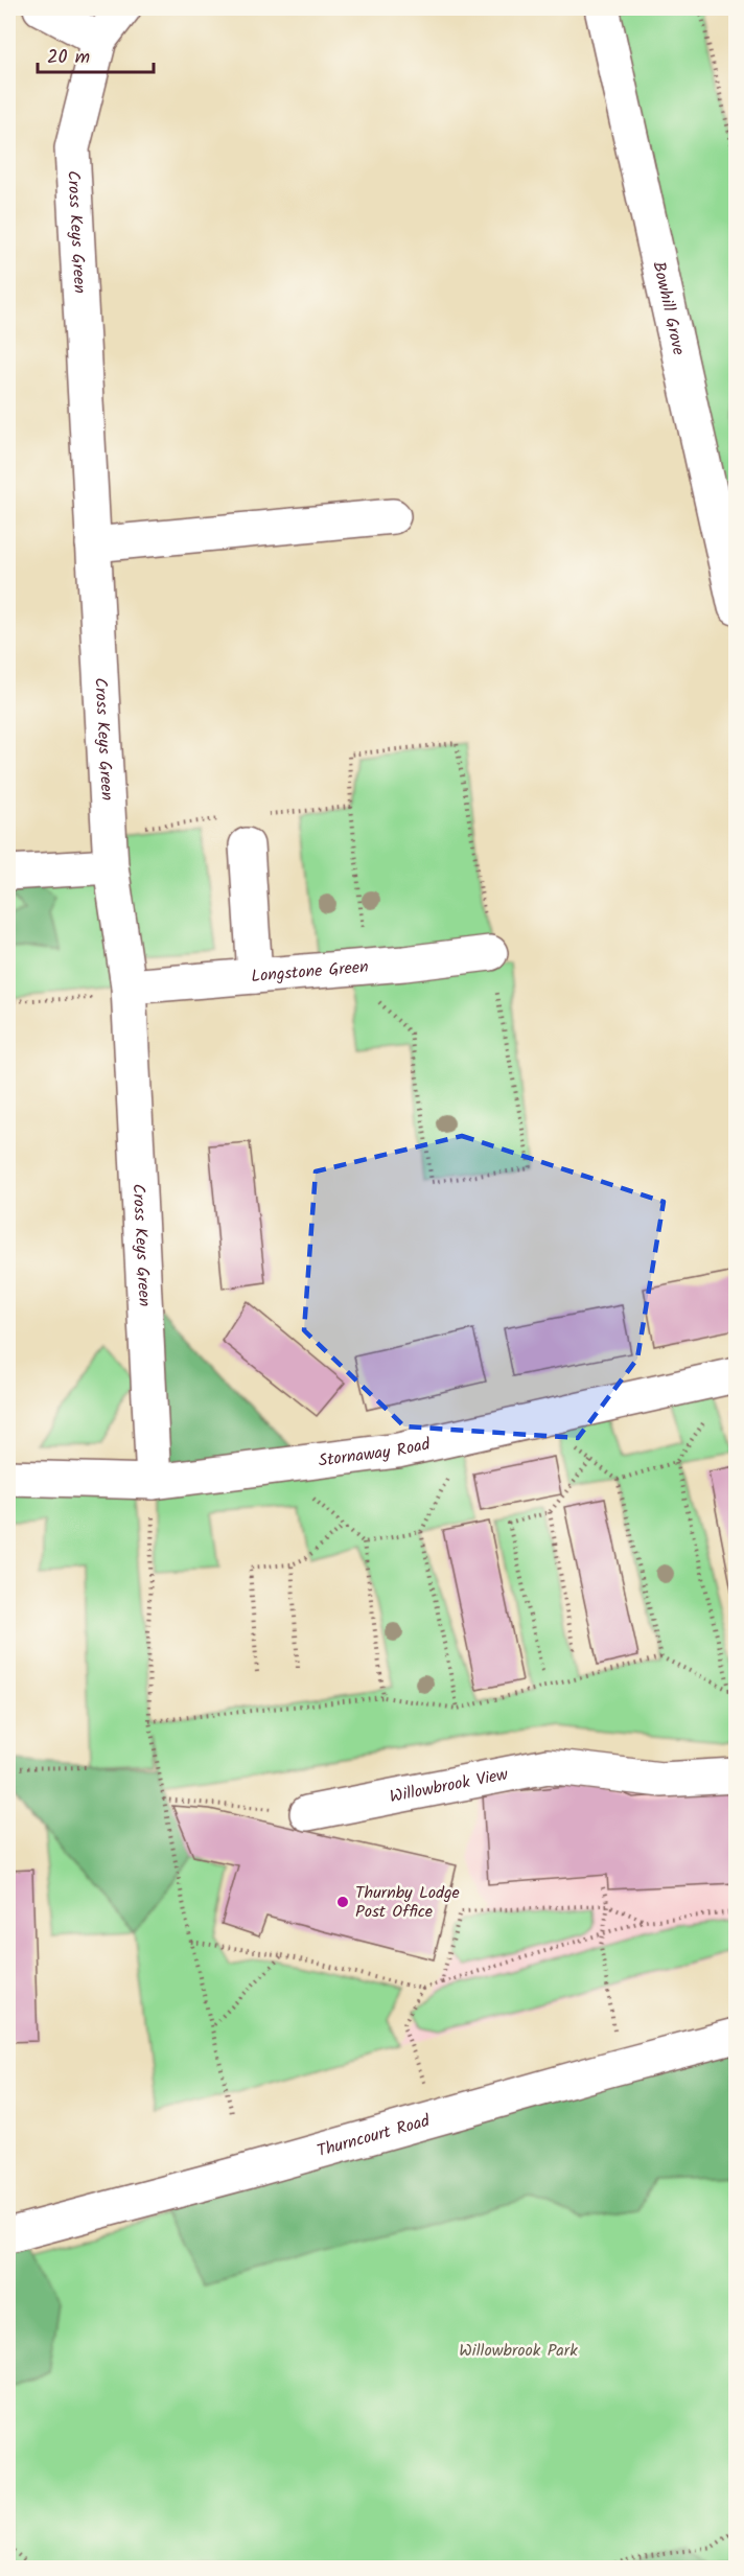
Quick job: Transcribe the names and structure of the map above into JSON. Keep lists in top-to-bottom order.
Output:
{
  "streets": {
    "street": [
      "Cross Keys Green",
      "Bowhill Grove",
      "Longstone Green",
      "Stornaway Road",
      "Willowbrook View",
      "Thurncourt Road"
    ]
  },
  "crossings": [
    ["Cross Keys Green", "Longstone Green"],
    ["Cross Keys Green", "Stornaway Road"]
  ],
  "parks": ["Willowbrook Park"],
  "places": ["Thurnby Lodge Post Office"],
  "scale_bar": "20 m"
}
